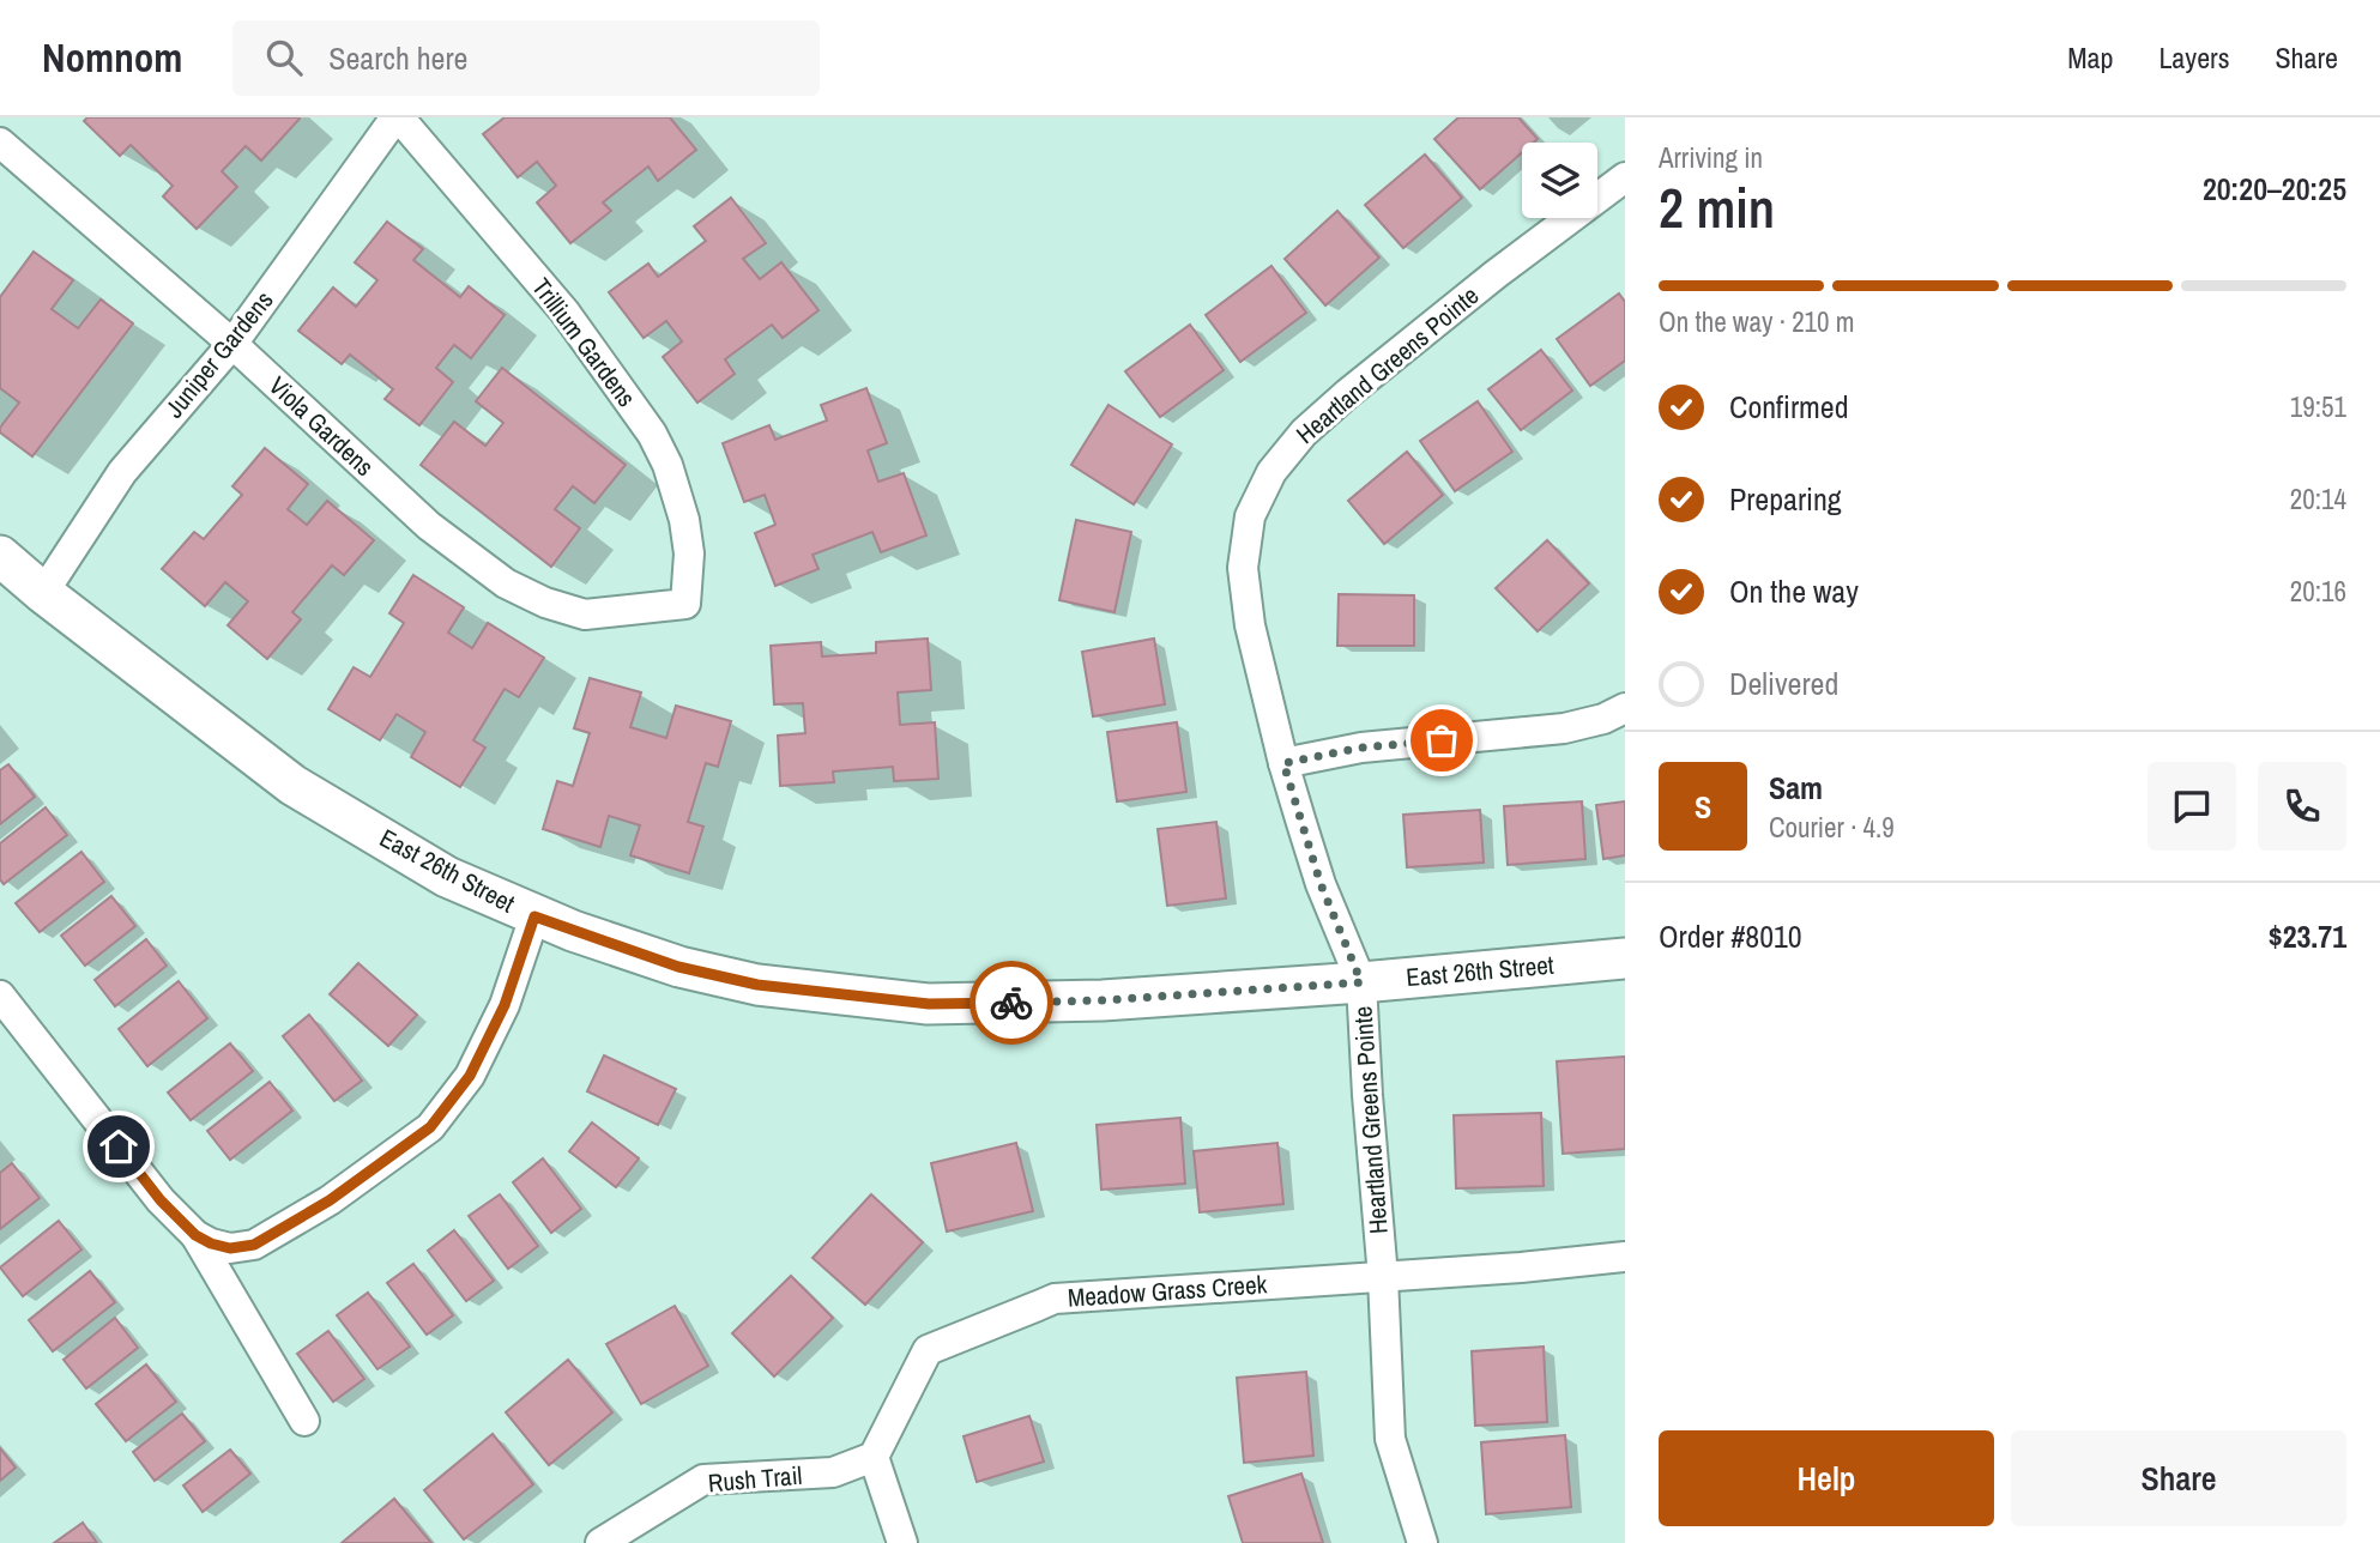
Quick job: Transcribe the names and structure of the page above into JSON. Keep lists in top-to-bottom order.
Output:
{
  "streets": {
    "street": [
      "Trillium Gardens",
      "Juniper Gardens",
      "Heartland Greens Pointe",
      "Viola Gardens",
      "East 26th Street",
      "Meadow Grass Creek",
      "Rush Trail"
    ]
  },
  "crossings": [
    ["Trillium Gardens", "Juniper Gardens"],
    ["Trillium Gardens", "Viola Gardens"],
    ["Juniper Gardens", "Viola Gardens"],
    ["Juniper Gardens", "East 26th Street"],
    ["Heartland Greens Pointe", "East 26th Street"],
    ["Heartland Greens Pointe", "Meadow Grass Creek"],
    ["Meadow Grass Creek", "Rush Trail"]
  ],
  "page": {
    "header": "Nomnom",
    "search": "Search here",
    "nav": ["Map", "Layers", "Share"],
    "heading": ["2 min", "Arriving in", "20:20–20:25"],
    "panel": [
      "Sam",
      "Courier · 4.9",
      "Order #8010",
      "$23.71"
    ],
    "bar": "On the way · 210 m",
    "list": [
      ["Confirmed", "19:51"],
      ["Preparing", "20:14"],
      ["On the way", "20:16"],
      "Delivered"
    ],
    "round": "S",
    "buttons": ["Help", "Share"]
  }
}
